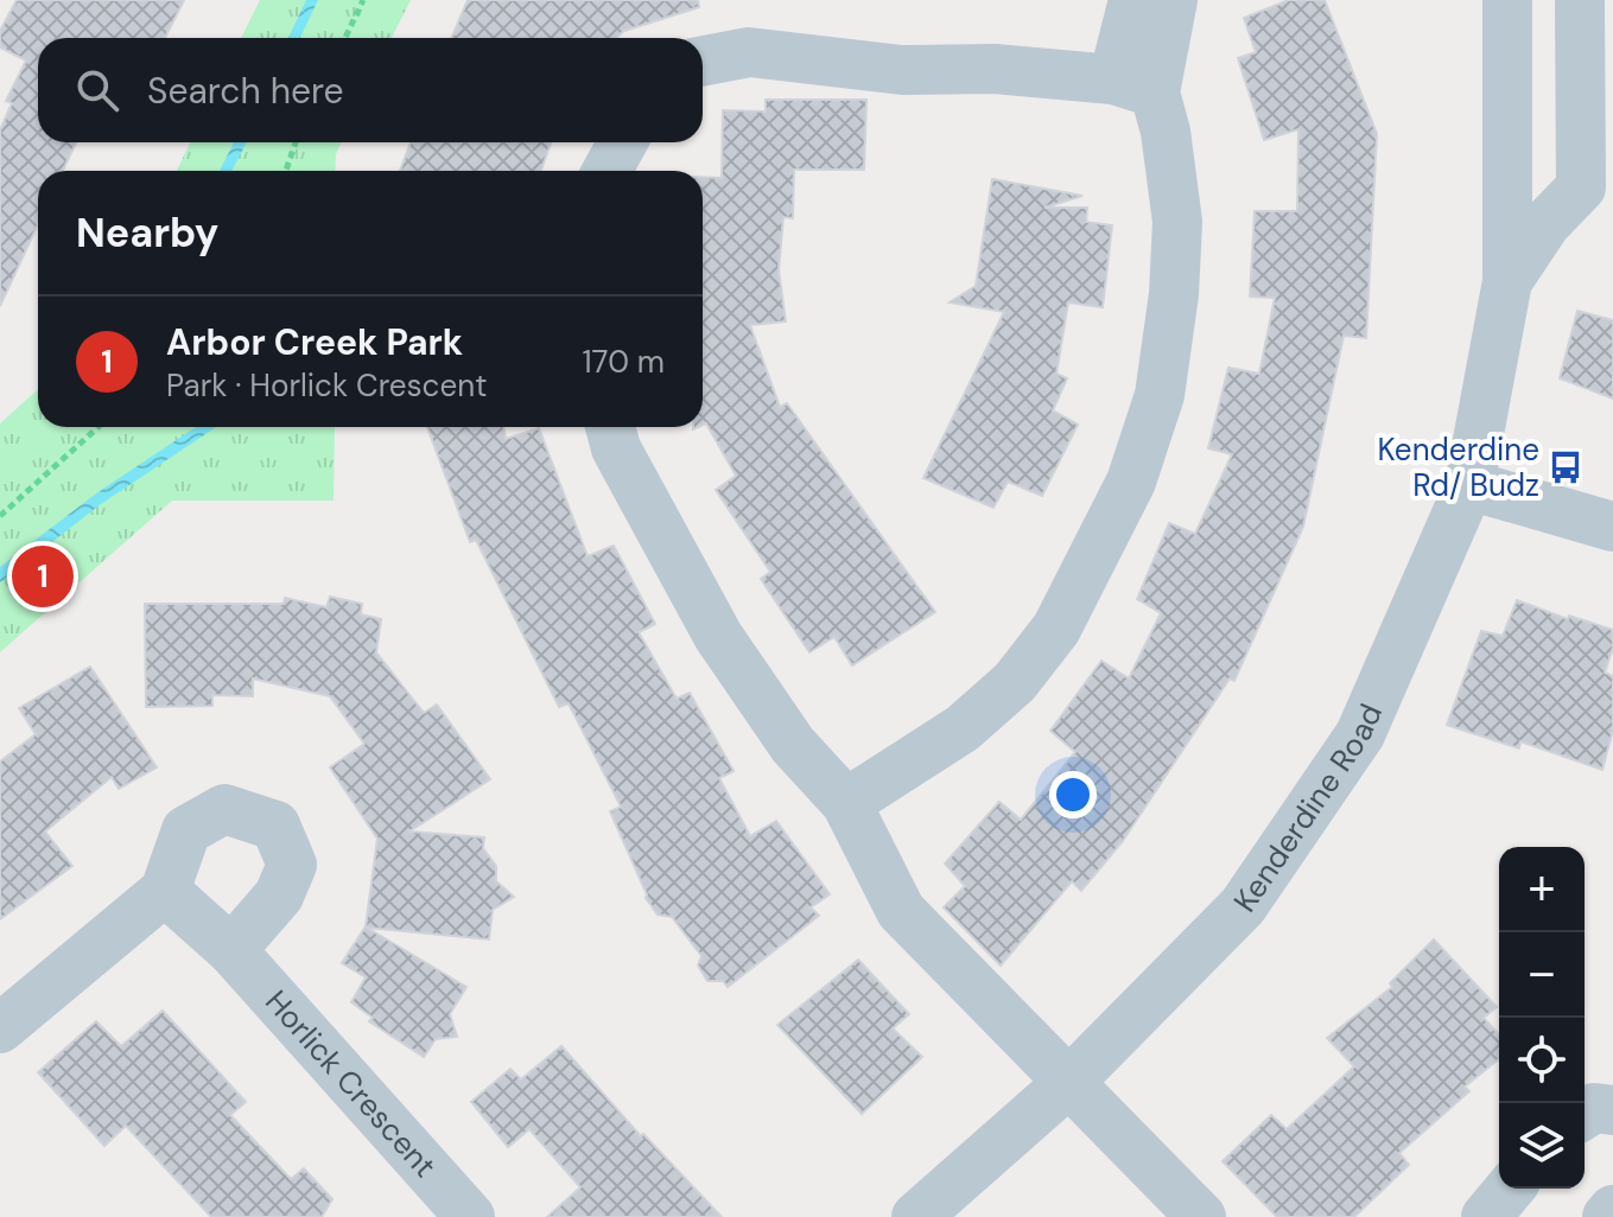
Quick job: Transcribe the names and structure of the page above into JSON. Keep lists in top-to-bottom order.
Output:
{
  "streets": {
    "street": ["Kenderdine Road", "Horlick Crescent"]
  },
  "places": {
    "bus stop": ["Kenderdine Rd/ Budz"]
  },
  "page": {
    "search": "Search here",
    "heading": "Nearby",
    "list": [
      {
        "mark": "1",
        "name": "Arbor Creek Park",
        "note": "Park · Horlick Crescent",
        "value": "170 m"
      }
    ],
    "pins": "1",
    "map_buttons": ["+", "−"]
  }
}
